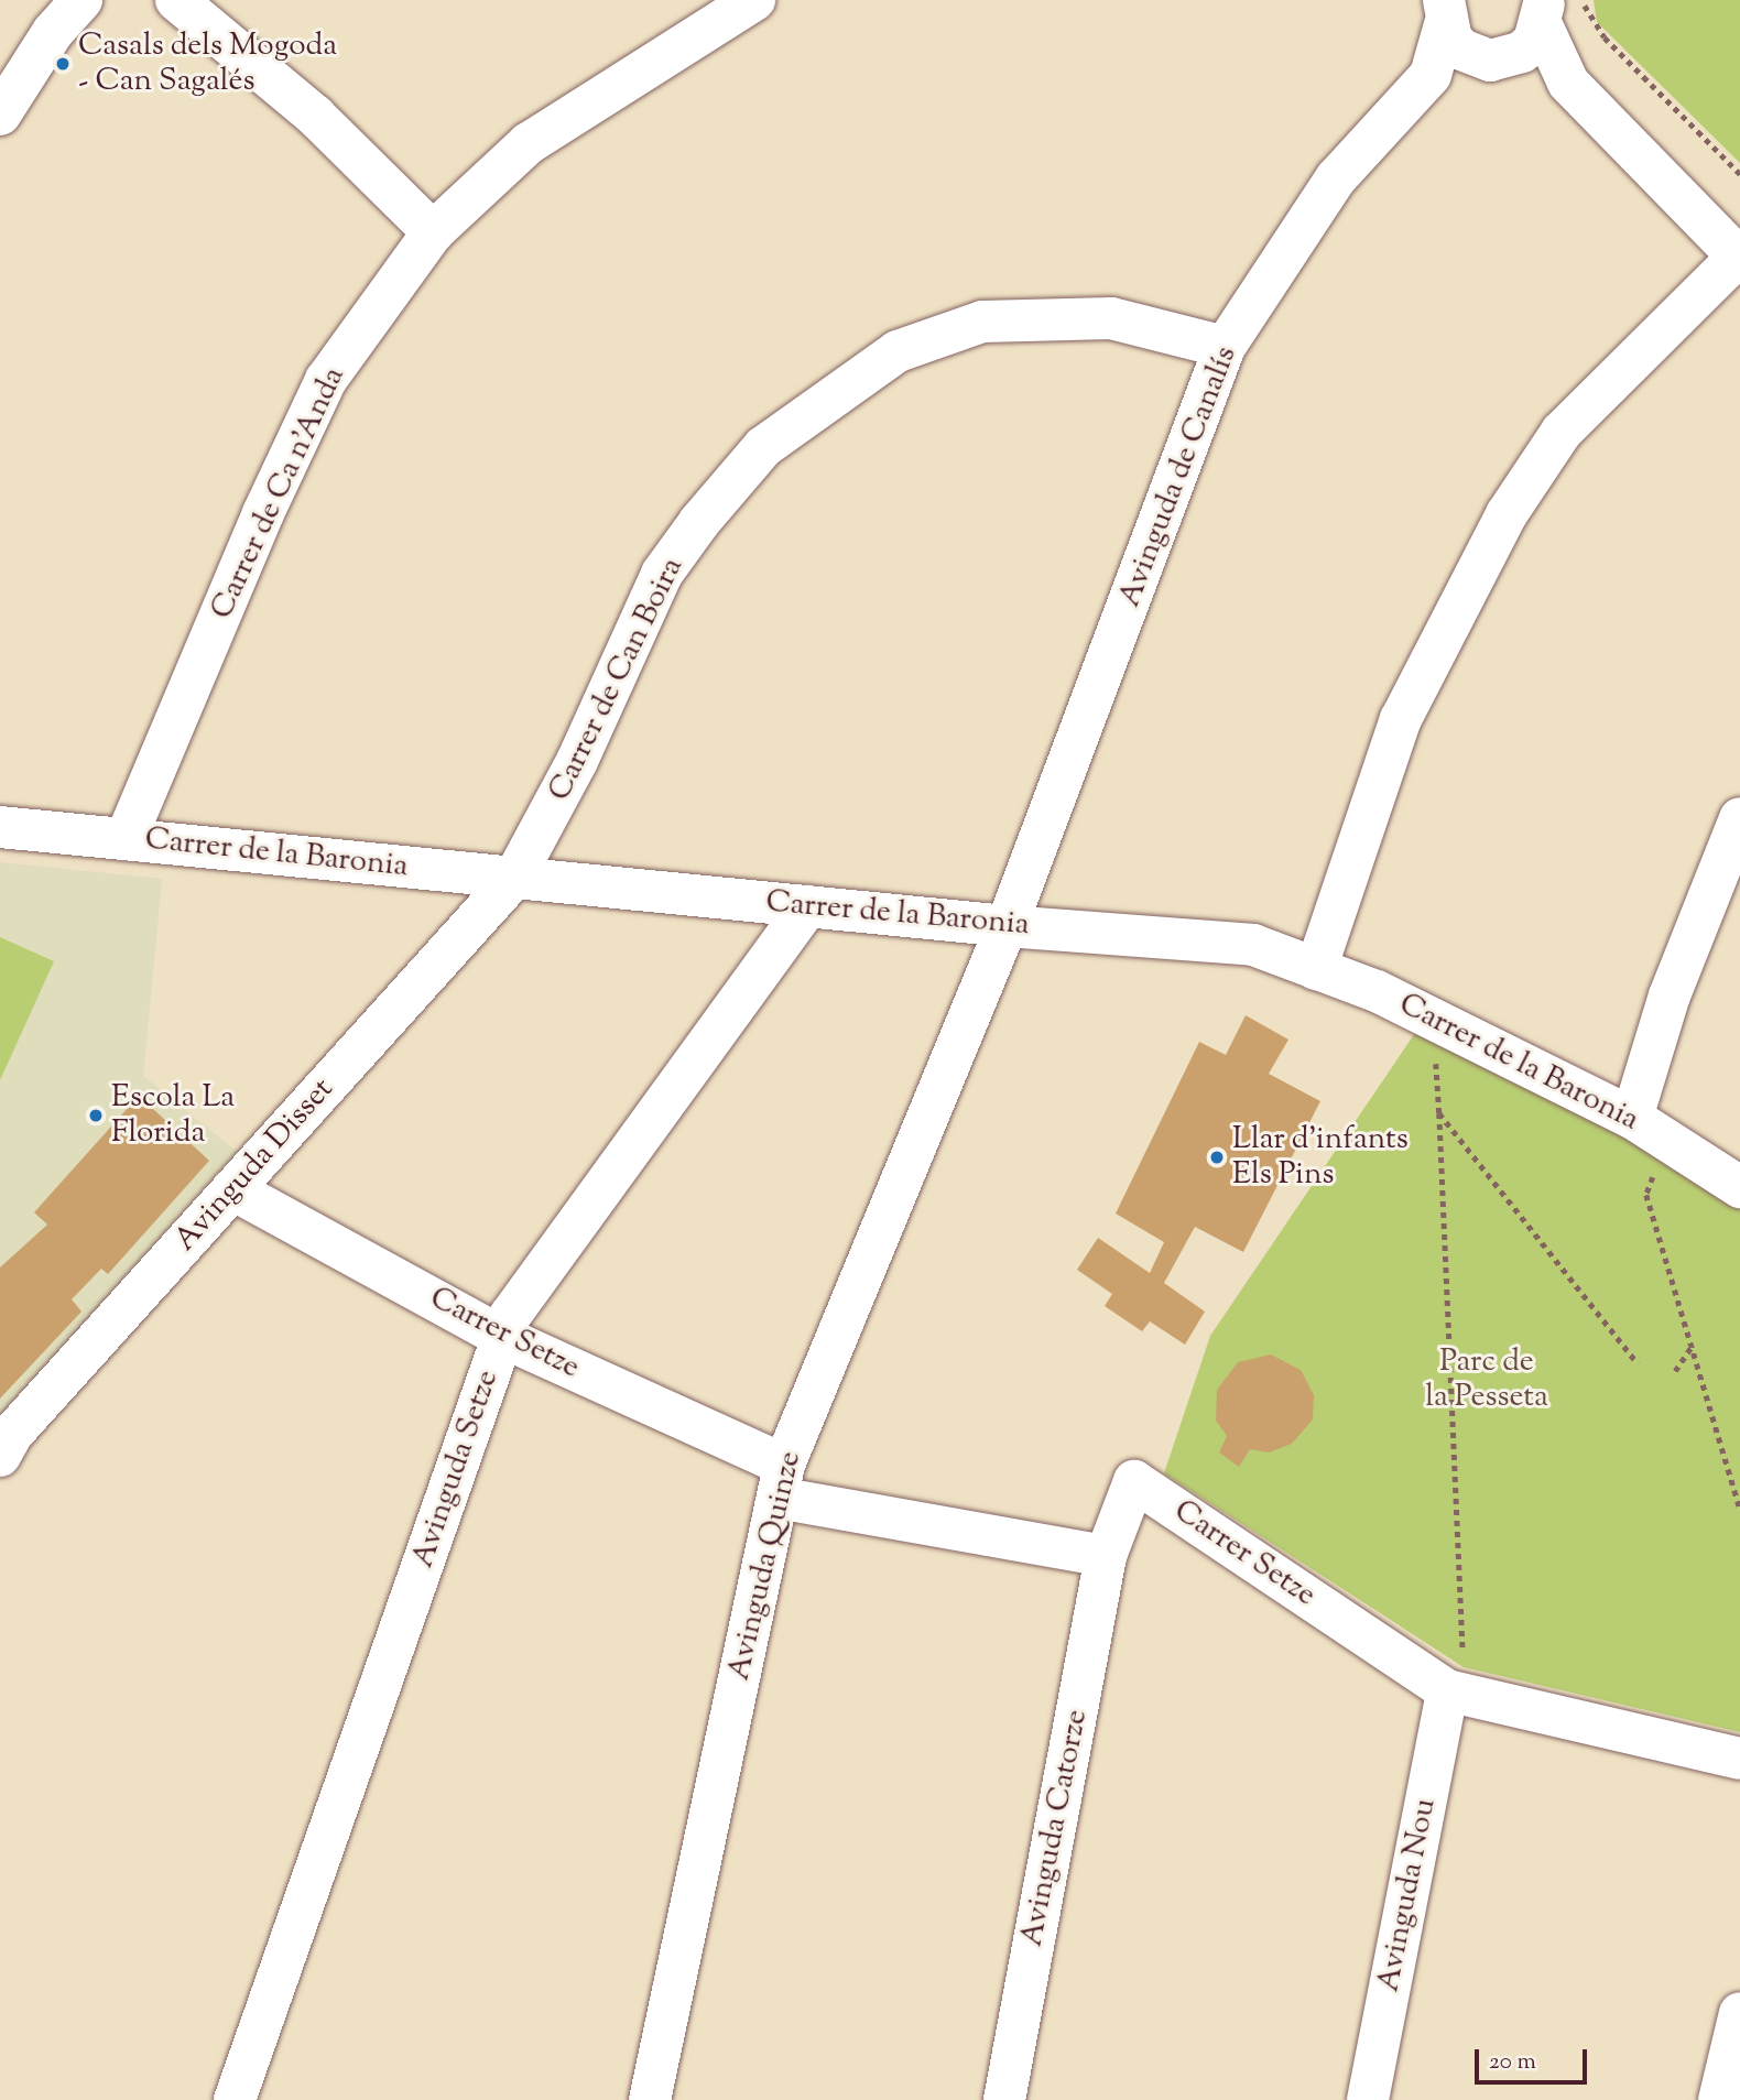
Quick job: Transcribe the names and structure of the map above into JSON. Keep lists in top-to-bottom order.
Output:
{
  "streets": {
    "street": [
      "Avinguda de Canalís",
      "Carrer de Ca n'Anda",
      "Carrer de Can Boira",
      "Carrer de la Baronia",
      "Avinguda Disset",
      "Carrer Setze",
      "Avinguda Setze",
      "Avinguda Quinze",
      "Avinguda Catorze",
      "Avinguda Nou"
    ]
  },
  "crossings": [
    ["Avinguda de Canalís", "Carrer de Can Boira"],
    ["Avinguda de Canalís", "Carrer de la Baronia"],
    ["Avinguda de Canalís", "Avinguda Quinze"],
    ["Carrer de Ca n'Anda", "Carrer de la Baronia"],
    ["Carrer de Can Boira", "Carrer de la Baronia"],
    ["Carrer de Can Boira", "Avinguda Disset"],
    ["Carrer de la Baronia", "Avinguda Disset"],
    ["Carrer de la Baronia", "Avinguda Setze"],
    ["Carrer de la Baronia", "Avinguda Quinze"],
    ["Avinguda Disset", "Carrer Setze"],
    ["Carrer Setze", "Avinguda Setze"],
    ["Carrer Setze", "Avinguda Quinze"],
    ["Carrer Setze", "Avinguda Catorze"],
    ["Carrer Setze", "Avinguda Nou"]
  ],
  "parks": ["Parc de la Pesseta"],
  "places": ["Casals dels Mogoda - Can Sagalés", "Escola La Florida", "Llar d'infants Els Pins"],
  "scale_bar": "20 m"
}
